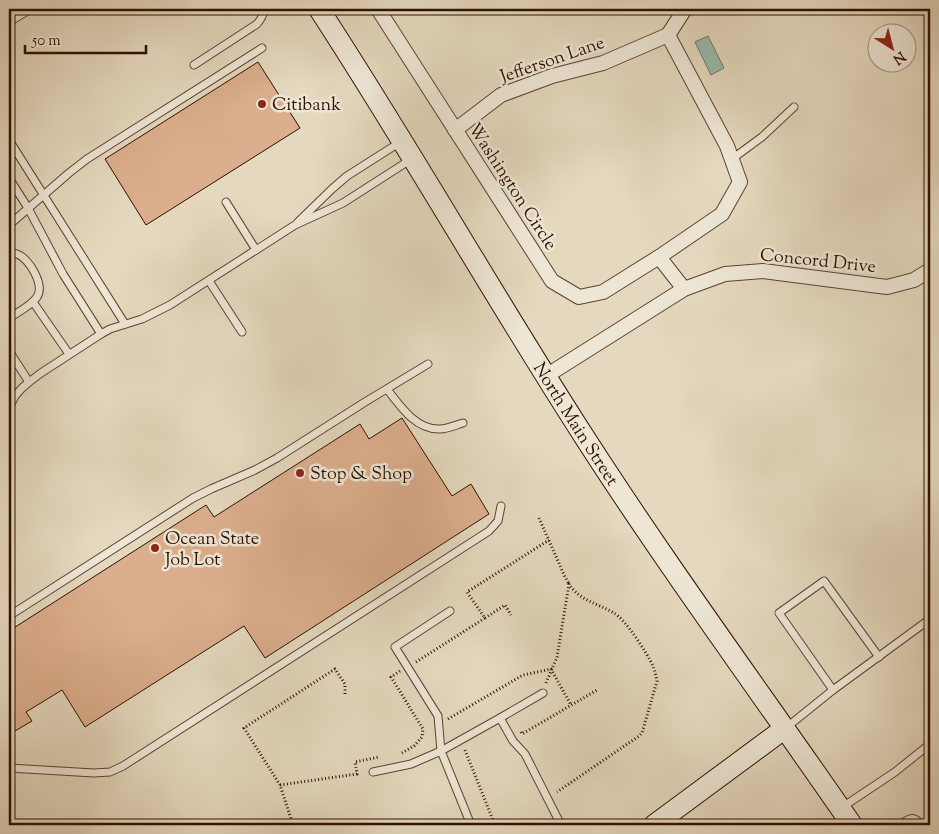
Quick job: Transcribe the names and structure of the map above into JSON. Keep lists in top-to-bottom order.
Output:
{
  "streets": {
    "street": [
      "Jefferson Lane",
      "Washington Circle",
      "Concord Drive",
      "North Main Street"
    ]
  },
  "crossings": [
    ["Jefferson Lane", "Washington Circle"],
    ["Concord Drive", "North Main Street"]
  ],
  "places": ["Citibank", "Stop & Shop", "Ocean State Job Lot"],
  "scale_bar": "50 m",
  "north": "bottom right"
}
